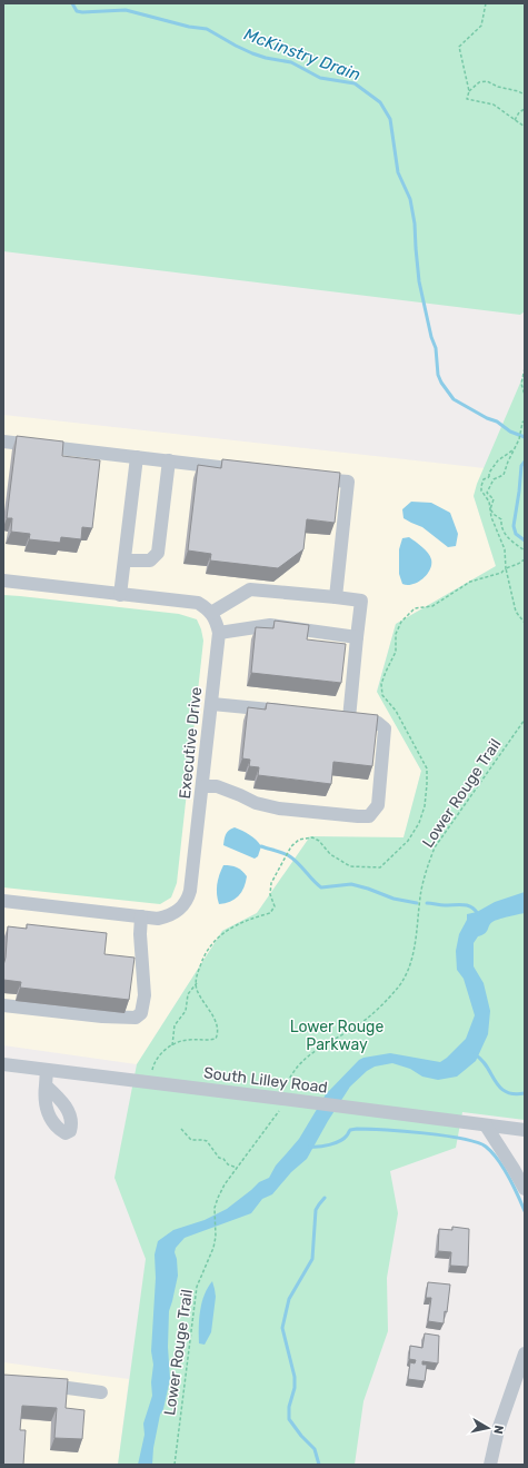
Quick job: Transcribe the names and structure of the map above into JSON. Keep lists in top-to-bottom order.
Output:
{
  "streets": {
    "street": ["Executive Drive", "South Lilley Road"],
    "path": ["Lower Rouge Trail"]
  },
  "water": ["McKinstry Drain"],
  "parks": ["Lower Rouge Parkway"],
  "north": "right"
}
